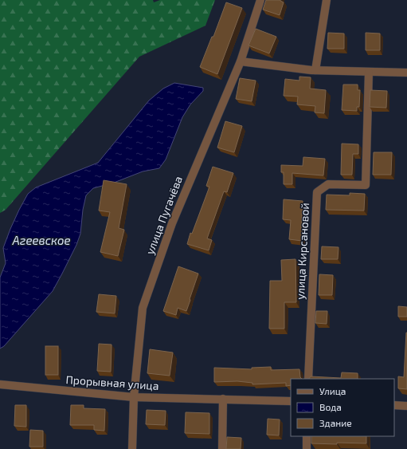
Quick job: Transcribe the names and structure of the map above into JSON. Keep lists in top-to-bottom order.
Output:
{
  "streets": {
    "street": ["улица Пугачёва", "улица Кирсановой", "Прорывная улица"]
  },
  "crossings": [
    ["улица Пугачёва", "Прорывная улица"]
  ],
  "water": ["Агеевское"],
  "legend": ["Улица", "Вода", "Здание"]
}
